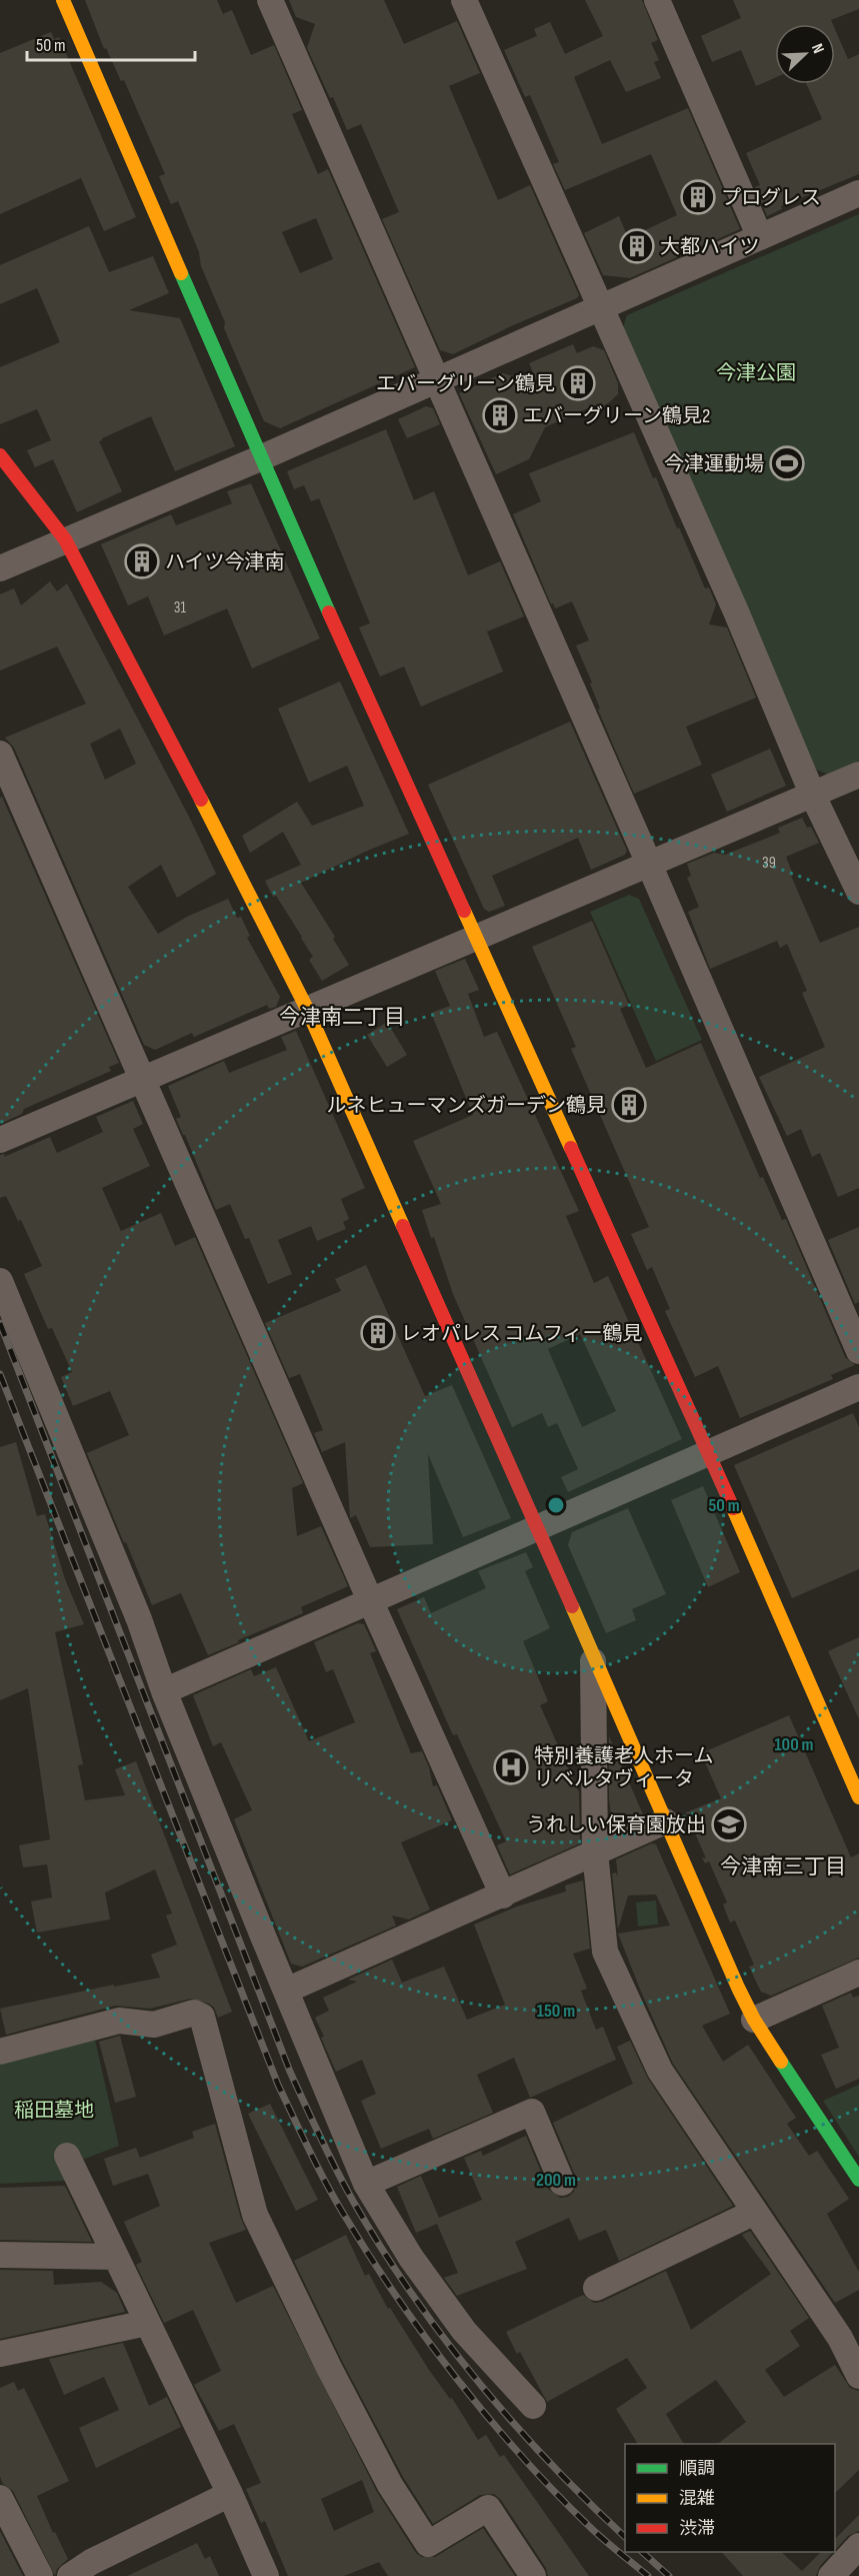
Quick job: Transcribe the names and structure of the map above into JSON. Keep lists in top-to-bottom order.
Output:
{
  "districts": ["今津南二丁目", "今津南三丁目"],
  "parks": ["今津公園", "稲田墓地"],
  "places": {
    "building": [
      "プログレス",
      "大都ハイツ",
      "エバーグリーン鶴見",
      "エバーグリーン鶴見2",
      "ハイツ今津南",
      "ルネヒューマンズガーデン鶴見",
      "レオパレス コムフィー鶴見"
    ],
    "sports": ["今津運動場"],
    "hospital": ["特別養護老人ホーム リベルタヴィータ"],
    "school or university": ["うれしい保育園放出"]
  },
  "house_numbers": ["31", "39"],
  "legend": ["順調", "混雑", "渋滞"],
  "scale_bar": "50 m",
  "north": "top right",
  "rings": [
    "50 m",
    "100 m",
    "150 m",
    "200 m"
  ]
}
